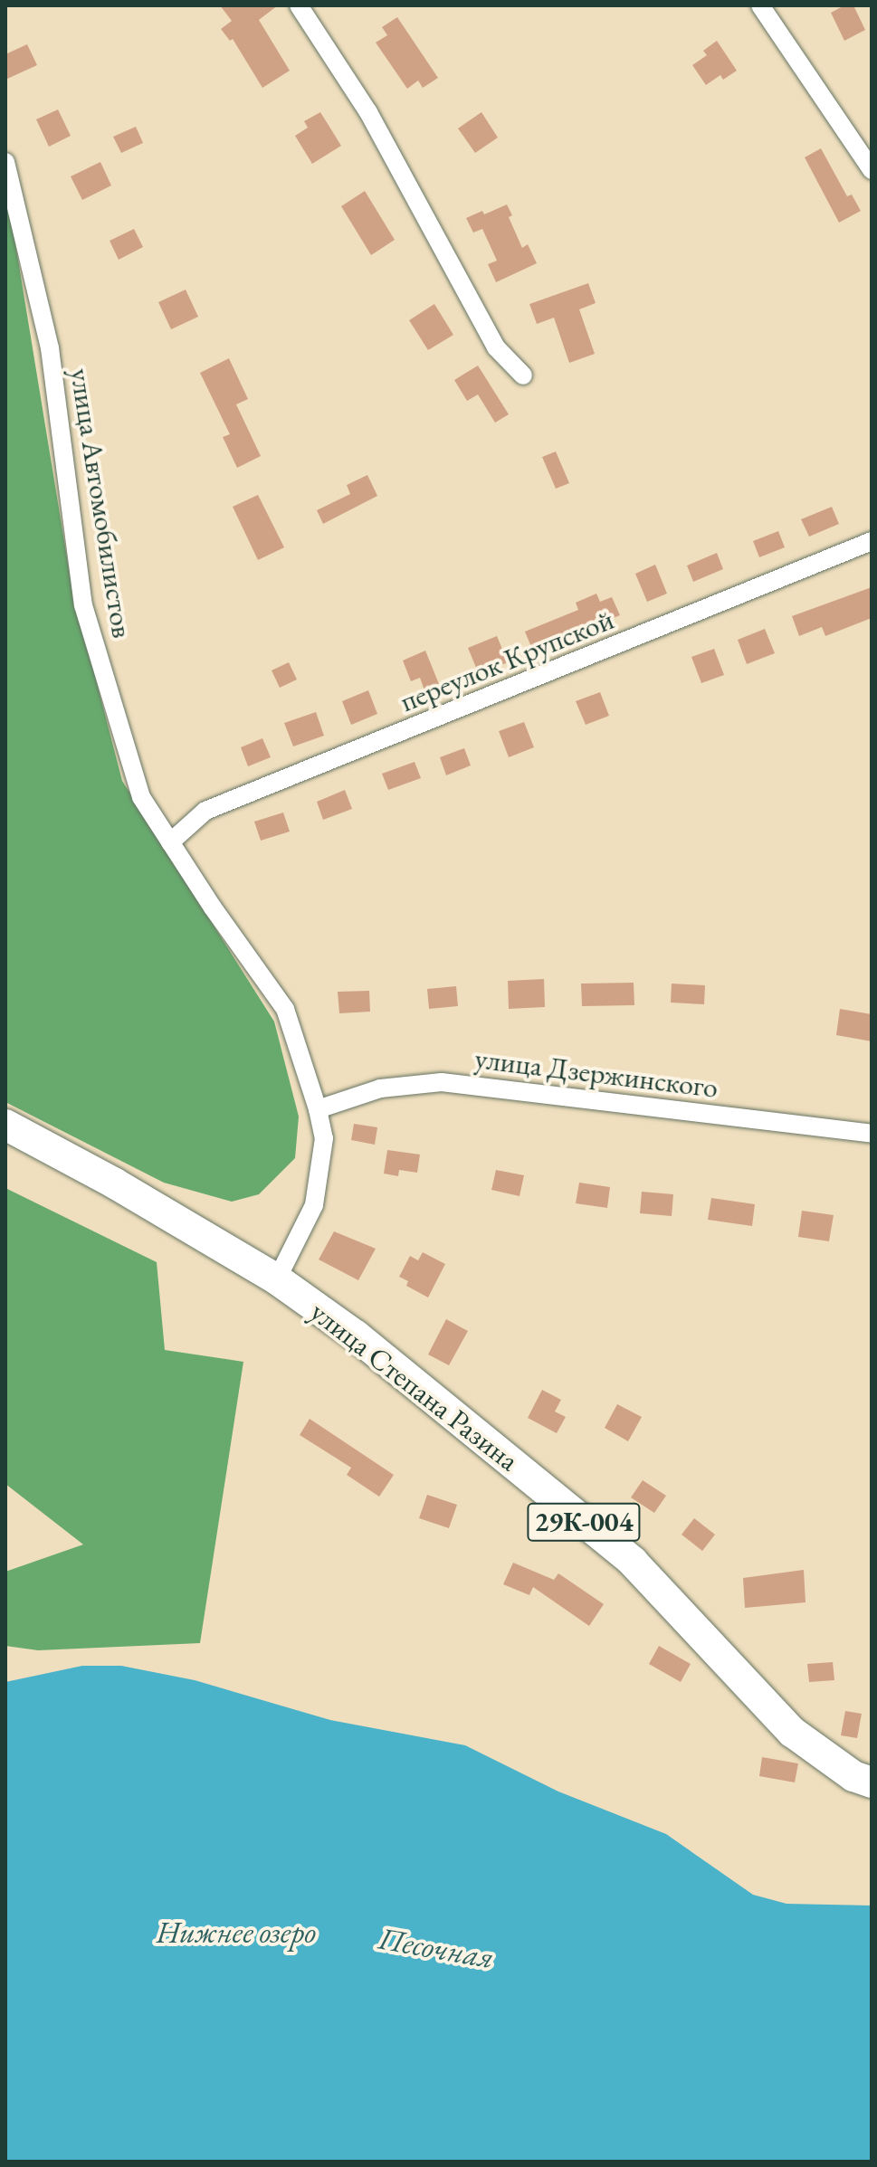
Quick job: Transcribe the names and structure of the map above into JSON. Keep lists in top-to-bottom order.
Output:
{
  "streets": {
    "main road": ["улица Степана Разина", "29К-004"],
    "street": ["улица Автомобилистов", "переулок Крупской", "улица Дзержинского"]
  },
  "crossings": [
    ["улица Автомобилистов", "переулок Крупской"],
    ["улица Автомобилистов", "улица Дзержинского"],
    ["улица Автомобилистов", "улица Степана Разина"],
    ["улица Автомобилистов", "29К-004"],
    ["улица Степана Разина", "29К-004"]
  ],
  "water": ["Нижнее озеро", "Песочная"]
}
